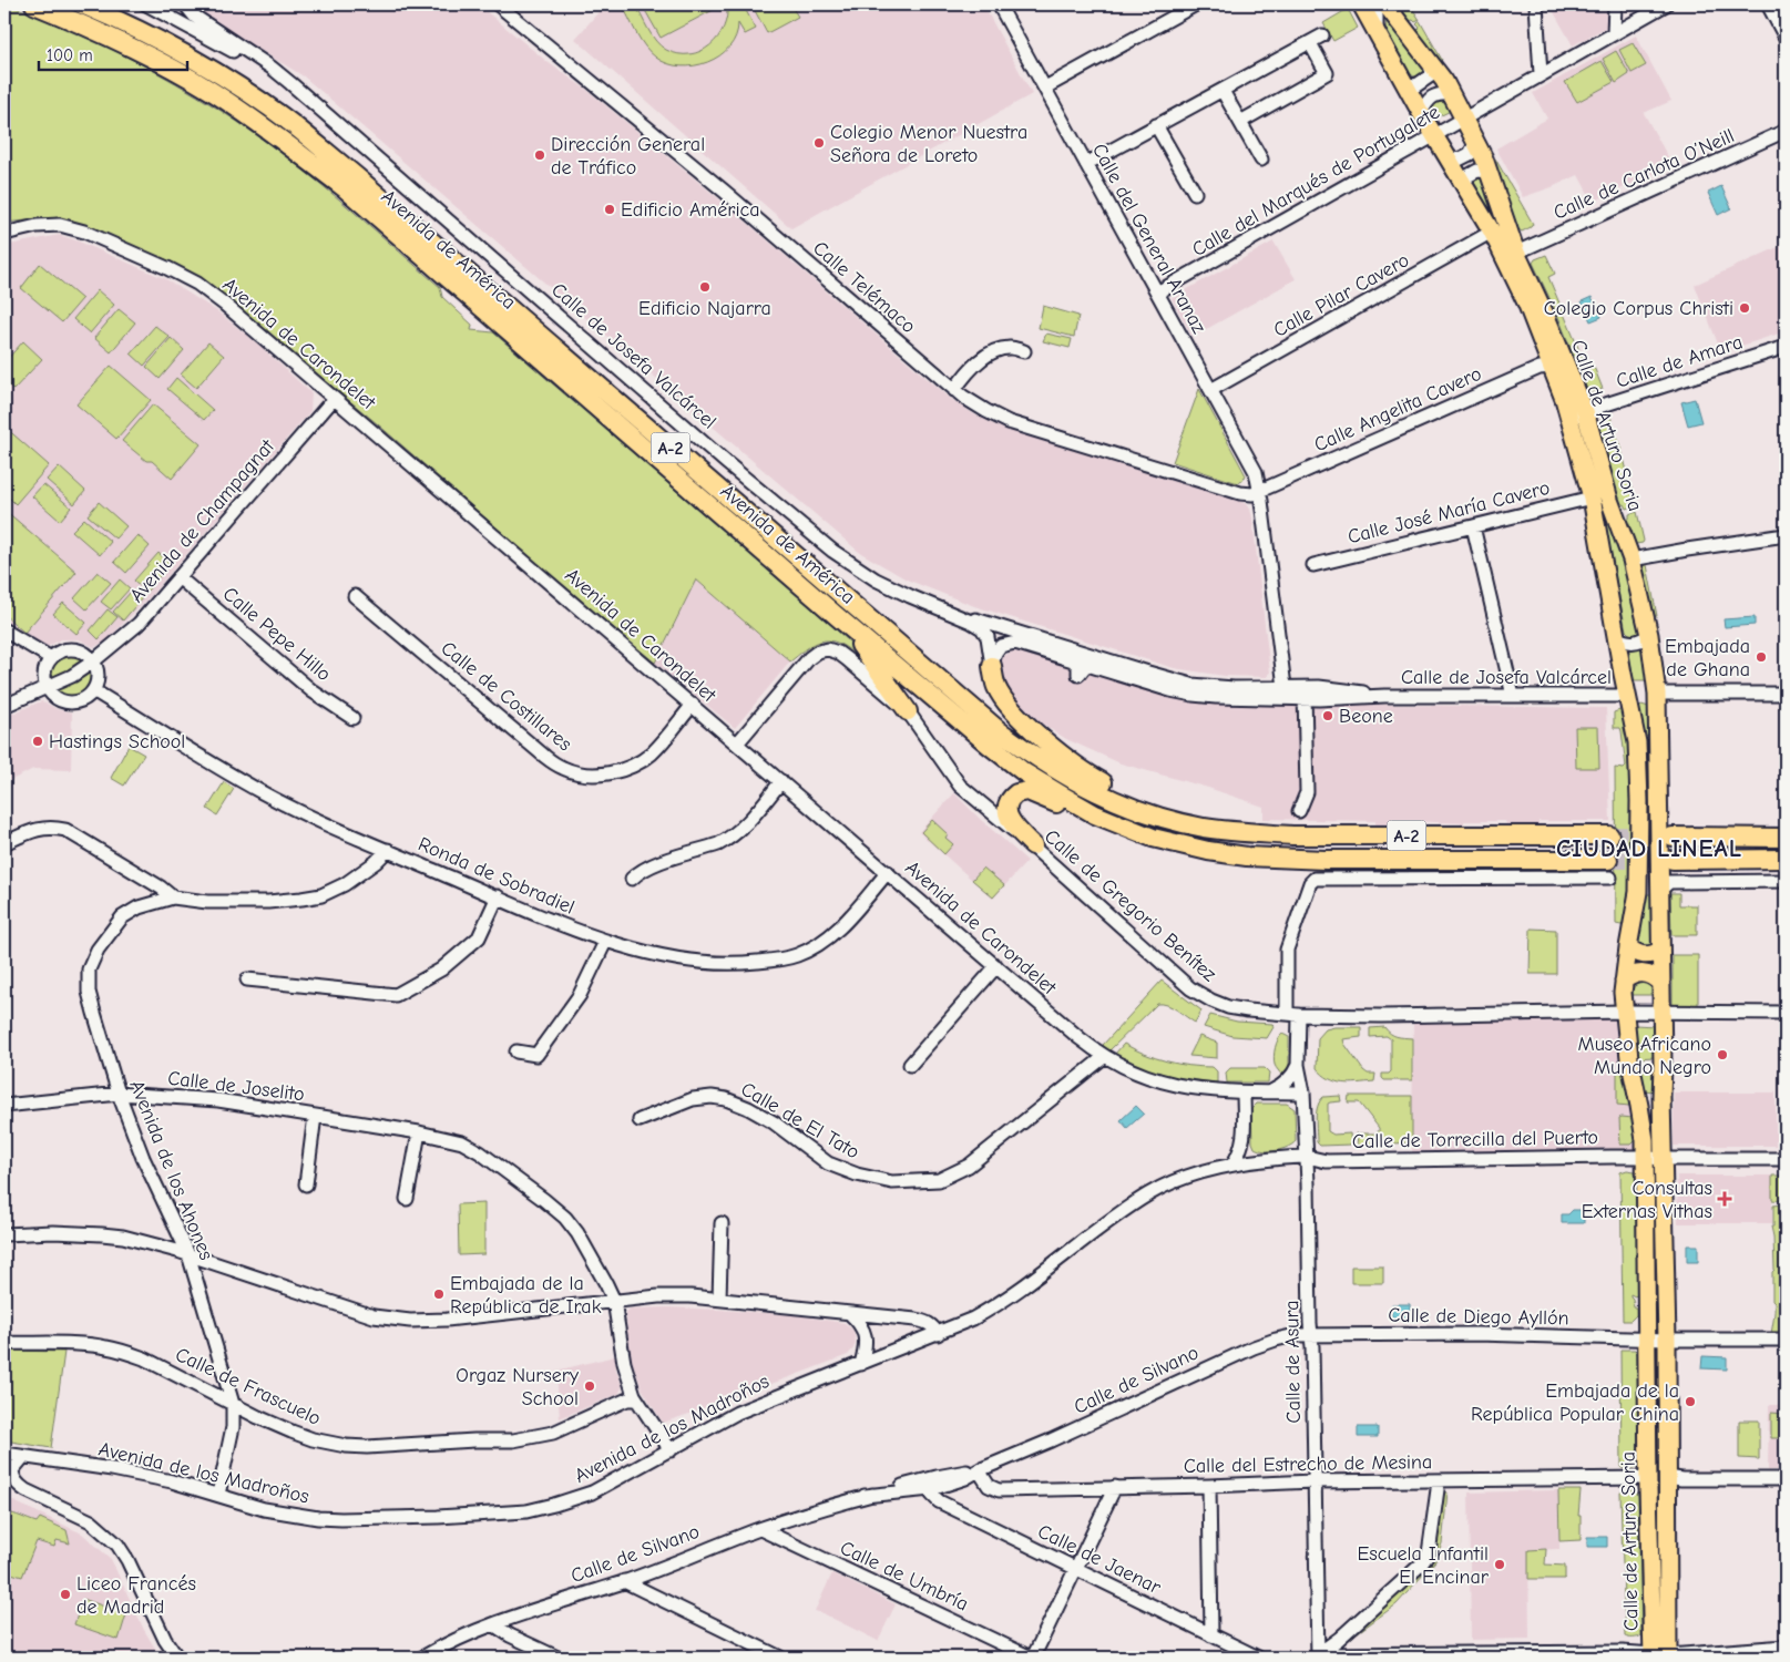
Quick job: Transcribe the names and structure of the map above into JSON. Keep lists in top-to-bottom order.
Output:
{
  "streets": {
    "highway": ["Avenida de América", "A-2"],
    "main road": ["Calle de Arturo Soria"],
    "street": [
      "Calle de Carlota O’Neill",
      "Calle del Marqués de Portugalete",
      "Calle del General Aranaz",
      "Calle Telémaco",
      "Calle Pilar Cavero",
      "Avenida de Carondelet",
      "Calle de Josefa Valcárcel",
      "Calle de Amara",
      "Calle Angelita Cavero",
      "Calle José María Cavero",
      "Avenida de Champagnat",
      "Calle Pepe Hillo",
      "Calle de Costillares",
      "Ronda de Sobradiel",
      "Calle de Gregorio Benítez",
      "Calle de Joselito",
      "Calle de El Tato",
      "Calle de Torrecilla del Puerto",
      "Avenida de los Ahones",
      "Calle de Diego Ayllón",
      "Calle de Asura",
      "Calle de Silvano",
      "Calle de Frascuelo",
      "Avenida de los Madroños",
      "Calle del Estrecho de Mesina",
      "Calle de Jaenar",
      "Calle de Umbría"
    ]
  },
  "crossings": [
    ["Calle de Carlota O’Neill", "Calle de Arturo Soria"],
    ["Calle del Marqués de Portugalete", "Calle del General Aranaz"],
    ["Calle del Marqués de Portugalete", "Calle de Arturo Soria"],
    ["Calle del General Aranaz", "Calle Telémaco"],
    ["Calle del General Aranaz", "Calle Pilar Cavero"],
    ["Calle del General Aranaz", "Calle de Josefa Valcárcel"],
    ["Calle del General Aranaz", "Calle Angelita Cavero"],
    ["Calle Telémaco", "Calle Angelita Cavero"],
    ["Calle Pilar Cavero", "Calle de Arturo Soria"],
    ["Avenida de Carondelet", "Avenida de Champagnat"],
    ["Avenida de Carondelet", "Calle de Costillares"],
    ["Avenida de Carondelet", "Ronda de Sobradiel"],
    ["Avenida de Carondelet", "Calle de Gregorio Benítez"],
    ["Avenida de Carondelet", "Calle de El Tato"],
    ["Avenida de Carondelet", "Calle de Asura"],
    ["Calle de Josefa Valcárcel", "Calle de Arturo Soria"],
    ["Calle de Amara", "Calle de Arturo Soria"],
    ["Calle Angelita Cavero", "Calle de Arturo Soria"],
    ["Calle de Arturo Soria", "Calle José María Cavero"],
    ["Calle de Arturo Soria", "Calle de Gregorio Benítez"],
    ["Calle de Arturo Soria", "Calle de Torrecilla del Puerto"],
    ["Calle de Arturo Soria", "Calle de Diego Ayllón"],
    ["Calle de Arturo Soria", "Calle del Estrecho de Mesina"],
    ["Avenida de Champagnat", "Calle Pepe Hillo"],
    ["Ronda de Sobradiel", "Avenida de los Ahones"],
    ["Calle de Gregorio Benítez", "Calle de Asura"],
    ["Calle de Joselito", "Avenida de los Ahones"],
    ["Calle de Joselito", "Calle de Frascuelo"],
    ["Calle de Joselito", "Avenida de los Madroños"],
    ["Calle de Torrecilla del Puerto", "Calle de Asura"],
    ["Calle de Torrecilla del Puerto", "Avenida de los Madroños"],
    ["Avenida de los Ahones", "Calle de Frascuelo"],
    ["Avenida de los Ahones", "Avenida de los Madroños"],
    ["Calle de Diego Ayllón", "Calle de Asura"],
    ["Calle de Diego Ayllón", "Calle de Silvano"],
    ["Calle de Asura", "Calle de Silvano"],
    ["Calle de Asura", "Avenida de los Madroños"],
    ["Calle de Asura", "Calle del Estrecho de Mesina"],
    ["Calle de Silvano", "Calle del Estrecho de Mesina"],
    ["Calle de Silvano", "Calle de Jaenar"],
    ["Calle de Silvano", "Calle de Umbría"]
  ],
  "districts": ["CIUDAD LINEAL"],
  "places": {
    "other": [
      "Colegio Menor Nuestra Señora de Loreto",
      "Dirección General de Tráfico",
      "Edificio América",
      "Edificio Najarra",
      "Colegio Corpus Christi",
      "Embajada de Ghana",
      "Beone",
      "Hastings School",
      "Museo Africano Mundo Negro",
      "Embajada de la República de Irak",
      "Orgaz Nursery School",
      "Embajada de la República Popular China",
      "Escuela Infantil El Encinar",
      "Liceo Francés de Madrid"
    ],
    "health": ["Consultas Externas Vithas"]
  },
  "scale_bar": "100 m"
}
